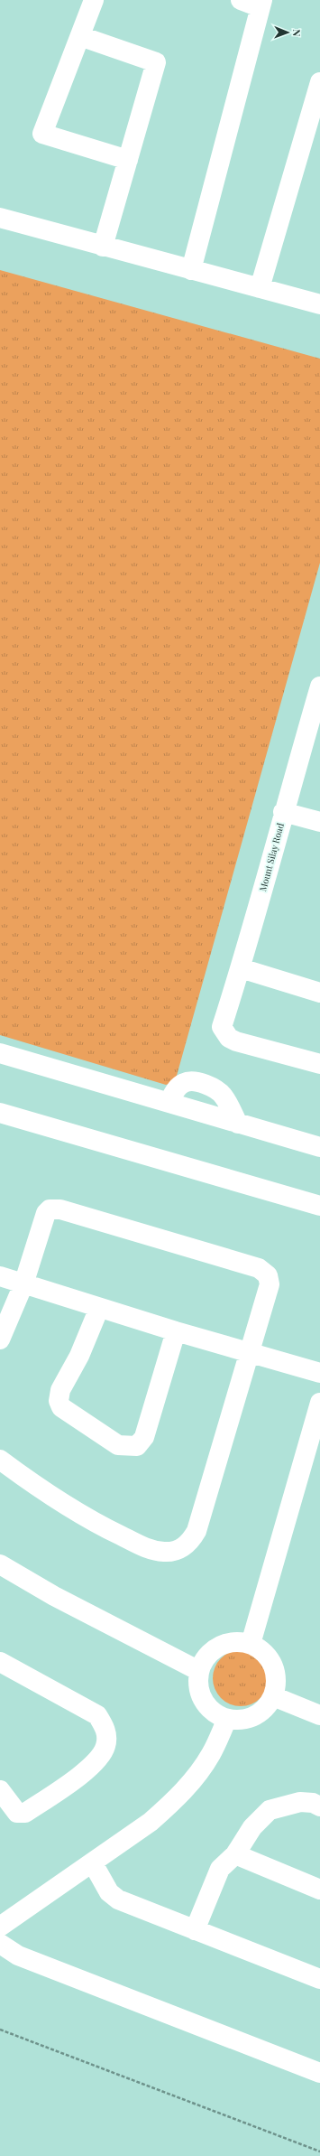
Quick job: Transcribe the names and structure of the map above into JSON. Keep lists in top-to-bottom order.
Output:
{
  "streets": {
    "street": ["Mount Silay Road"]
  },
  "north": "right"
}
